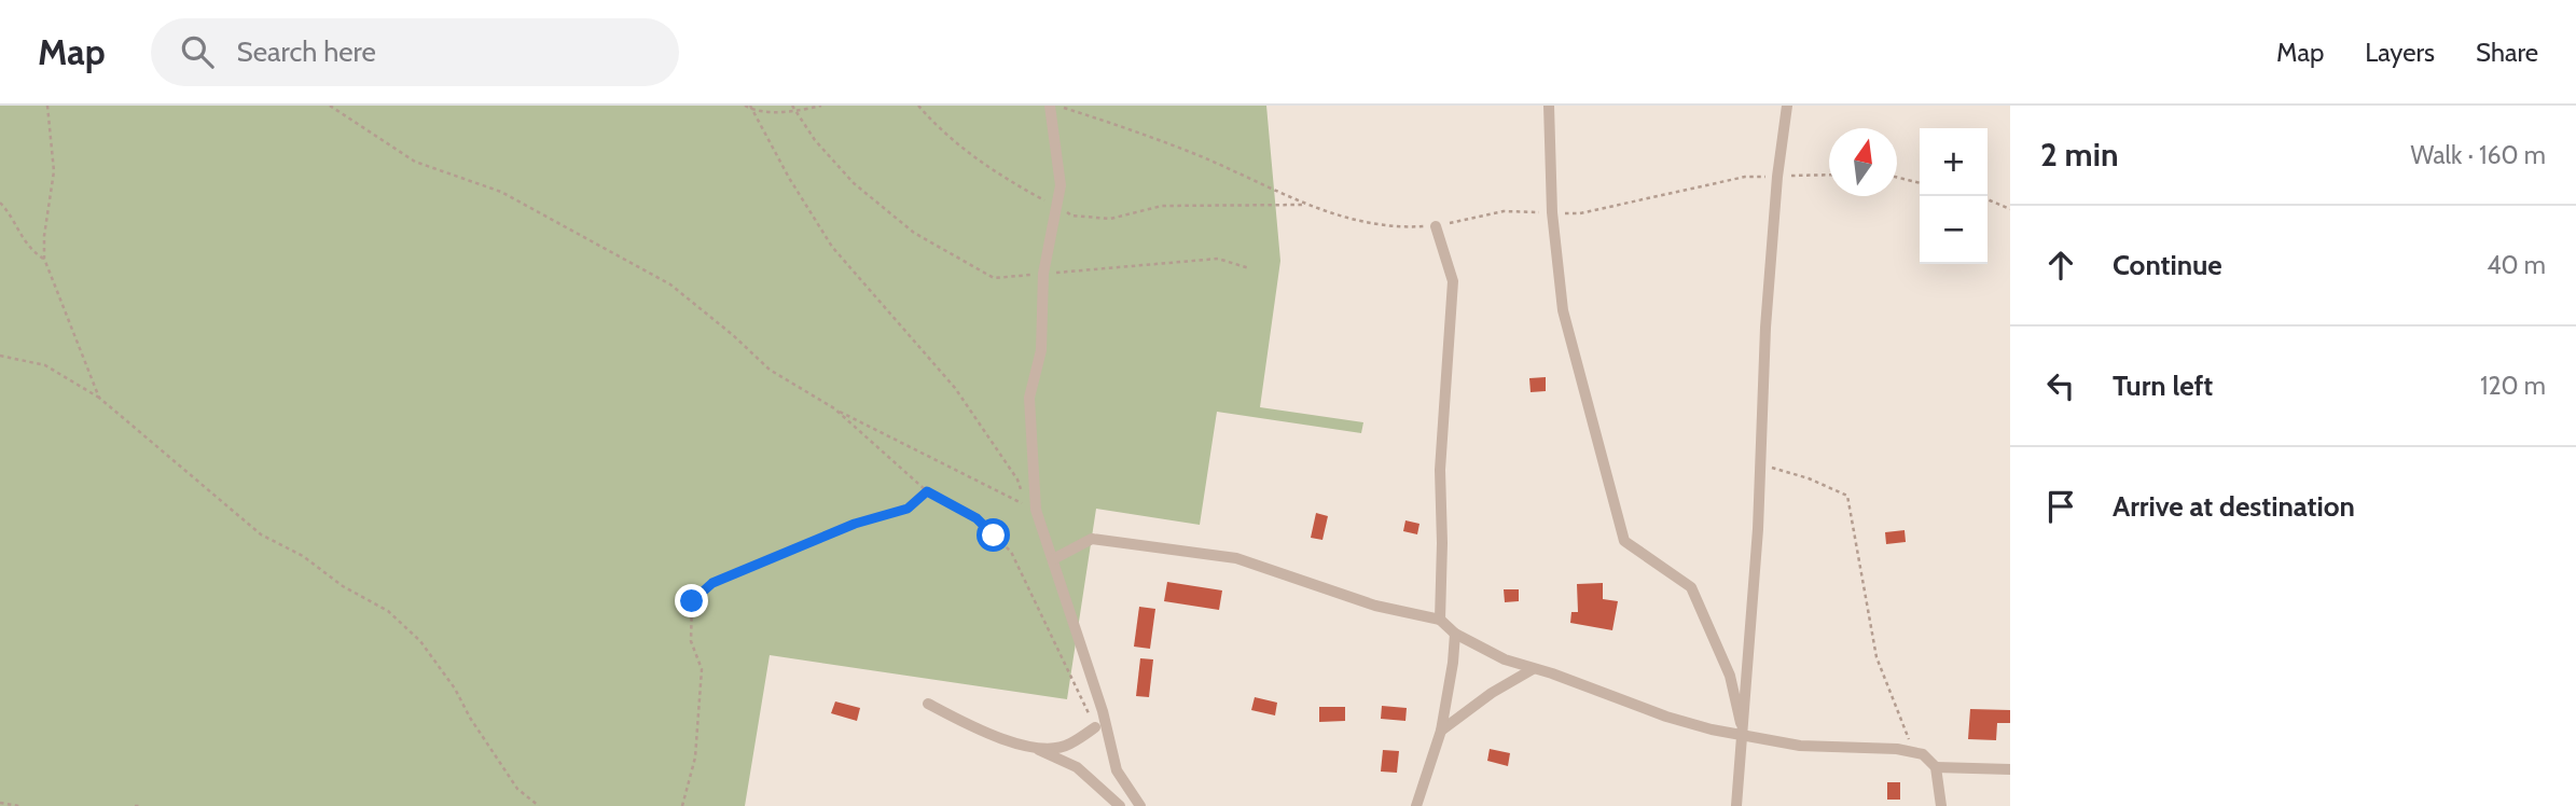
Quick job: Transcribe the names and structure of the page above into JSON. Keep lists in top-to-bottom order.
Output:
{
  "north": "top",
  "page": {
    "header": "Map",
    "search": "Search here",
    "nav": ["Map", "Layers", "Share"],
    "heading": ["2 min", "Walk · 160 m"],
    "map_buttons": ["+", "−"],
    "list": [
      ["Continue", "40 m"],
      ["Turn left", "120 m"],
      "Arrive at destination"
    ]
  }
}
